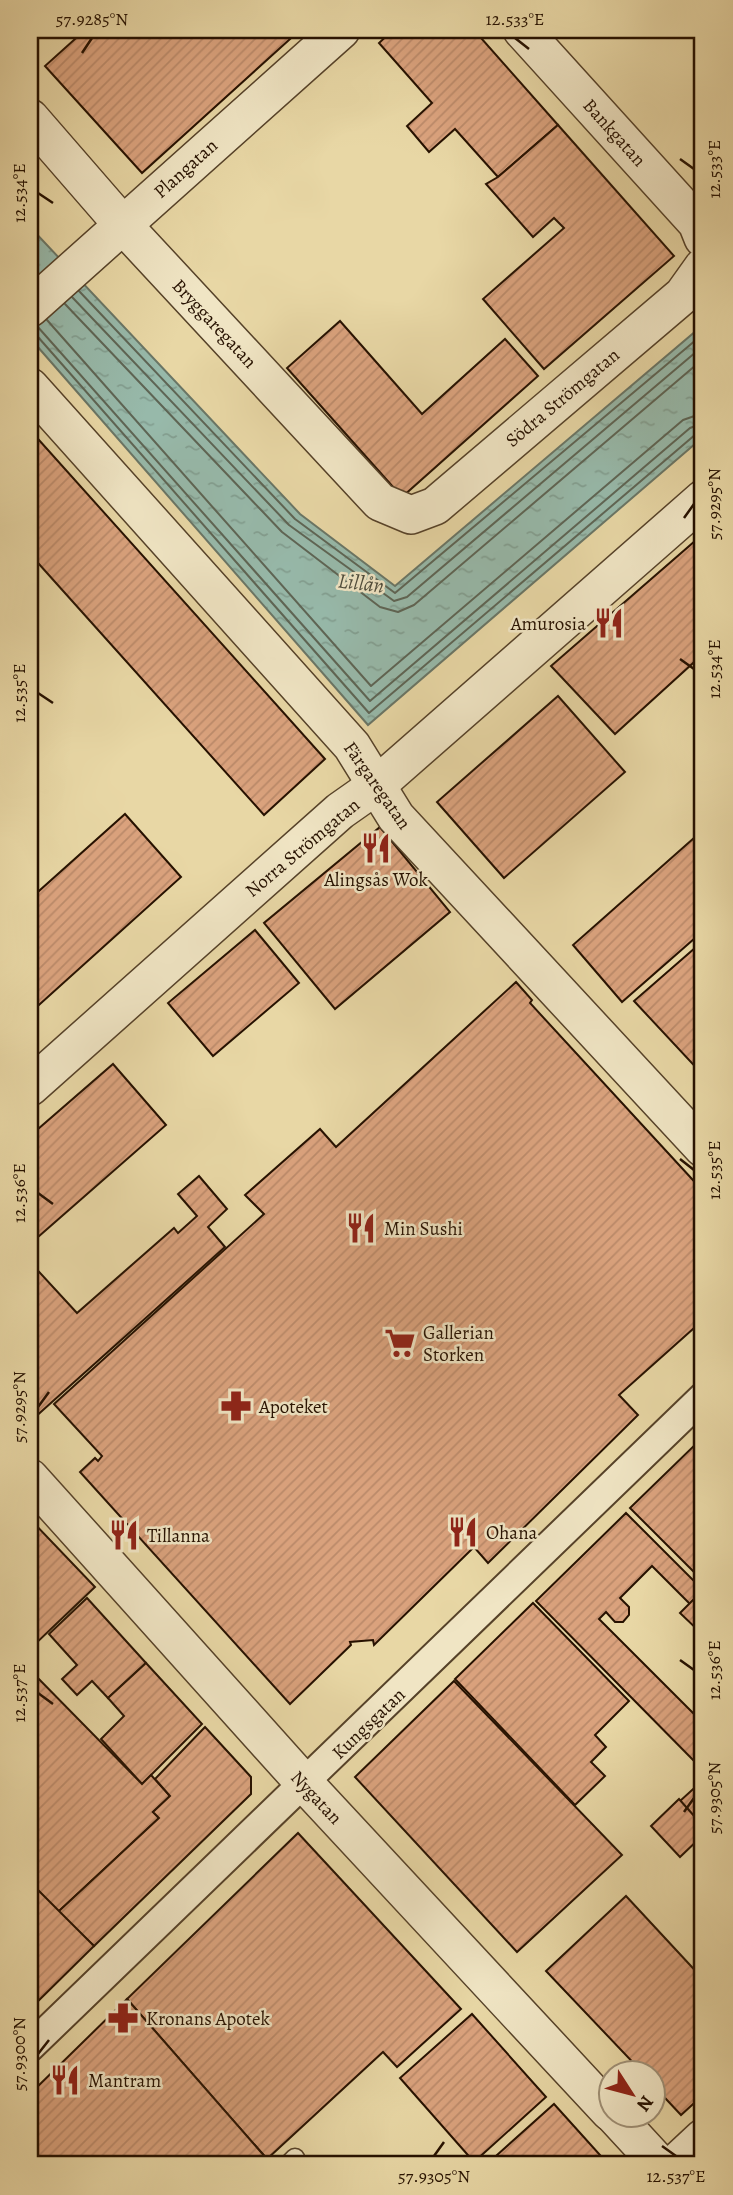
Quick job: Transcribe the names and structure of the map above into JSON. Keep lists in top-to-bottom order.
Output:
{
  "streets": {
    "street": [
      "Bankgatan",
      "Plangatan",
      "Bryggaregatan",
      "Södra Strömgatan",
      "Färgaregatan",
      "Norra Strömgatan",
      "Kungsgatan",
      "Nygatan"
    ]
  },
  "crossings": [
    ["Plangatan", "Bryggaregatan"],
    ["Bryggaregatan", "Södra Strömgatan"],
    ["Färgaregatan", "Norra Strömgatan"],
    ["Kungsgatan", "Nygatan"]
  ],
  "water": ["Lillån"],
  "places": {
    "restaurant": [
      "Amurosia",
      "Alingsås Wok",
      "Min Sushi",
      "Ohana",
      "Tillanna",
      "Mantram"
    ],
    "supermarket": ["Gallerian Storken"],
    "pharmacy": ["Apoteket", "Kronans Apotek"]
  },
  "north": "bottom right",
  "coordinates": [
    "57.9285°N",
    "12.533°E",
    "12.534°E",
    "57.9295°N",
    "12.535°E",
    "12.536°E",
    "12.537°E",
    "57.9305°N",
    "57.9300°N"
  ]
}
